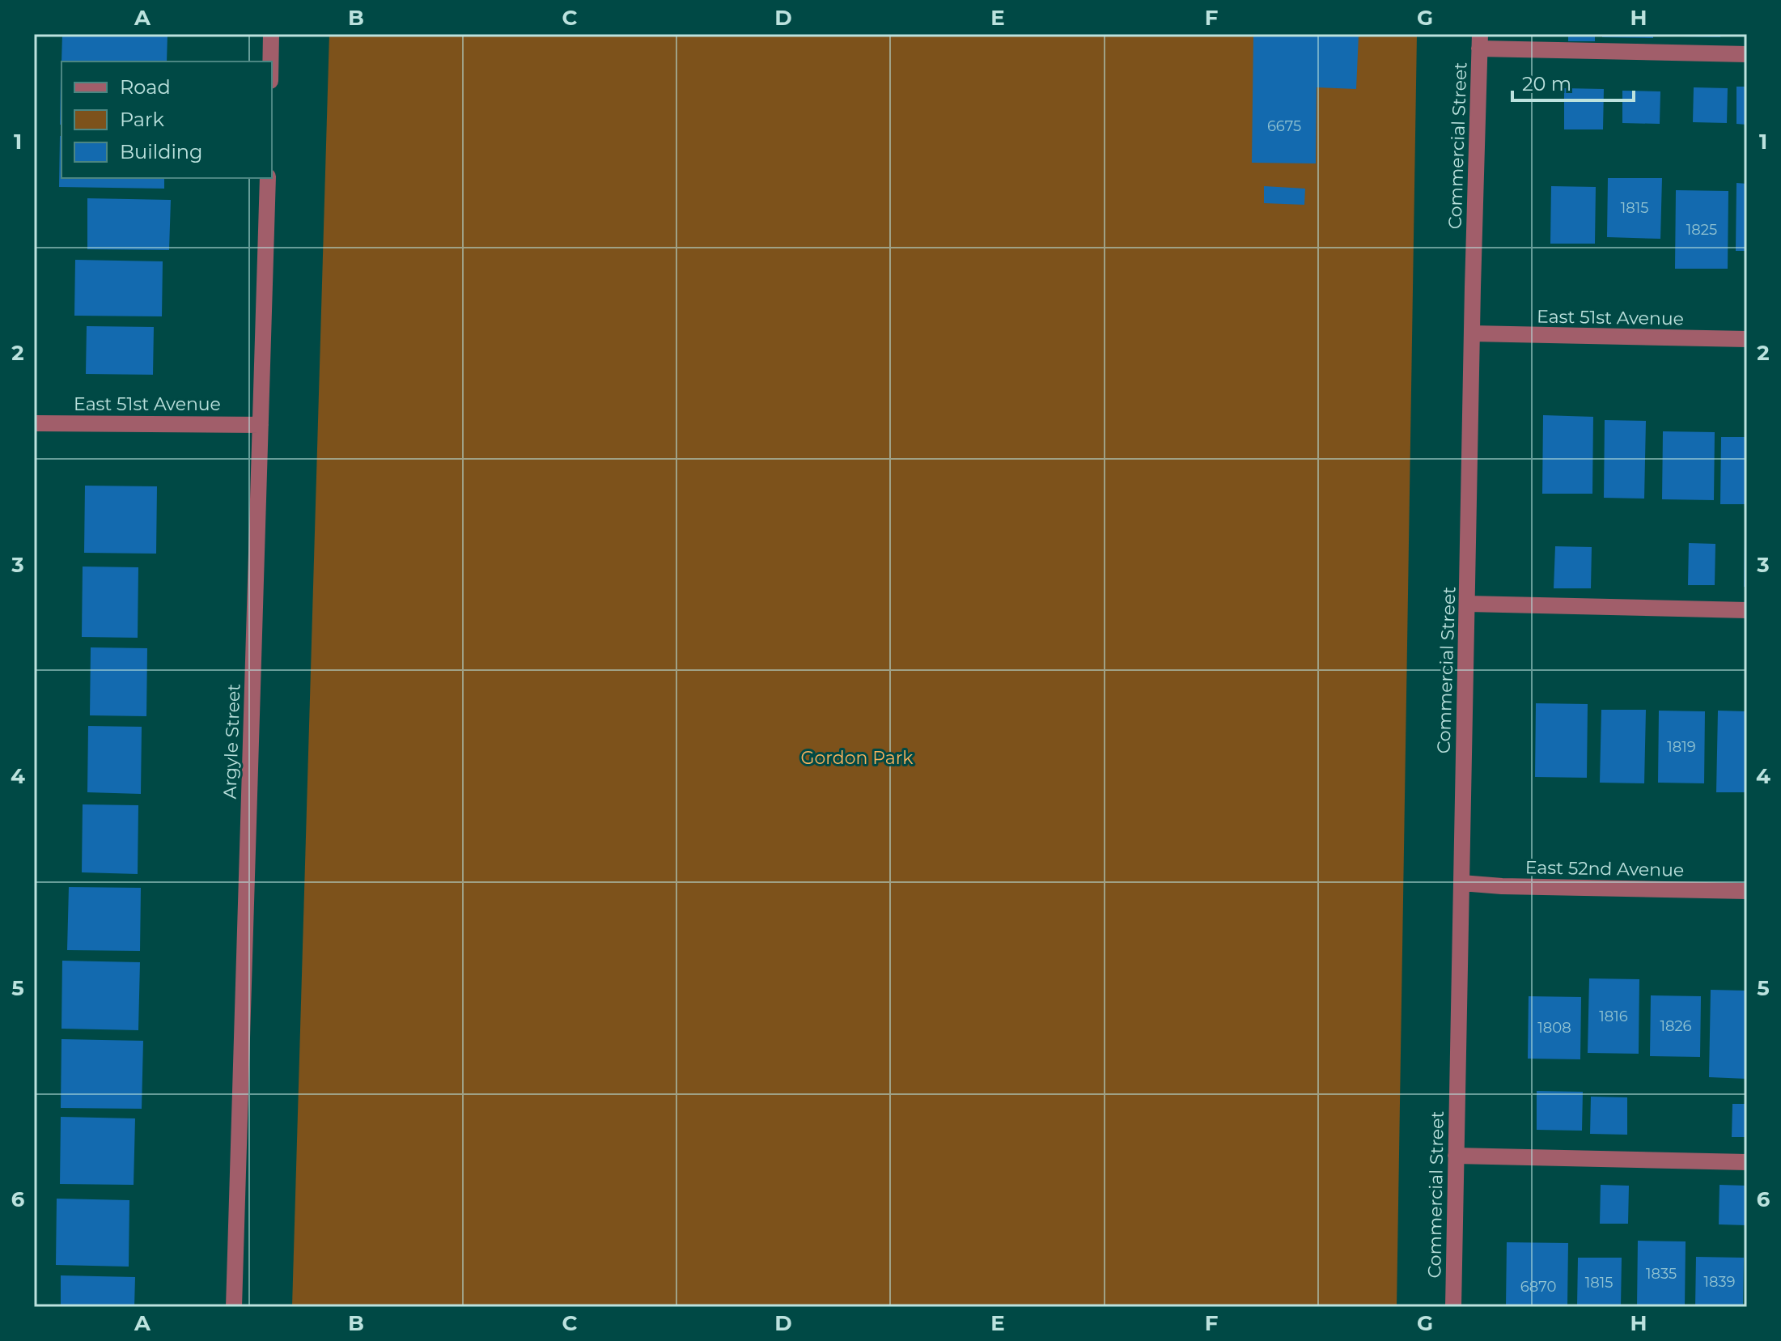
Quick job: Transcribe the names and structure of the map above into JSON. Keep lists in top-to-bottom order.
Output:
{
  "streets": {
    "street": [
      "Commercial Street",
      "East 51st Avenue",
      "Argyle Street",
      "East 52nd Avenue"
    ]
  },
  "crossings": [
    ["Commercial Street", "East 51st Avenue"],
    ["Commercial Street", "East 52nd Avenue"],
    ["East 51st Avenue", "Argyle Street"]
  ],
  "parks": ["Gordon Park"],
  "house_numbers": [
    "6675",
    "1815",
    "1825",
    "1819",
    "1816",
    "1826",
    "1808",
    "1835",
    "1839",
    "1815",
    "6870"
  ],
  "legend": ["Road", "Park", "Building"],
  "scale_bar": "20 m",
  "grid": {
    "columns": [
      "A",
      "B",
      "C",
      "D",
      "E",
      "F",
      "G",
      "H"
    ],
    "rows": [
      "1",
      "2",
      "3",
      "4",
      "5",
      "6"
    ]
  }
}
